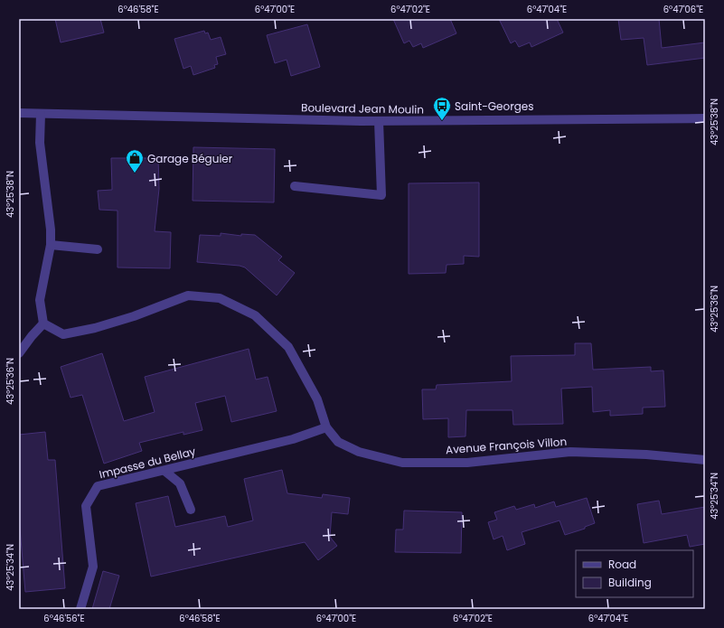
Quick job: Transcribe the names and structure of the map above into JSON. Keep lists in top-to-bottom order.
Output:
{
  "streets": {
    "street": ["Boulevard Jean Moulin", "Avenue François Villon", "Impasse du Bellay"]
  },
  "crossings": [
    ["Avenue François Villon", "Impasse du Bellay"]
  ],
  "places": {
    "bus stop": ["Saint-Georges"],
    "shop": ["Garage Béguier"]
  },
  "legend": ["Road", "Building"],
  "coordinates": [
    "6°46'58\"E",
    "6°47'00\"E",
    "6°47'02\"E",
    "6°47'04\"E",
    "6°47'06\"E",
    "43°25'38\"N",
    "43°25'36\"N",
    "43°25'34\"N",
    "6°46'56\"E"
  ]
}
